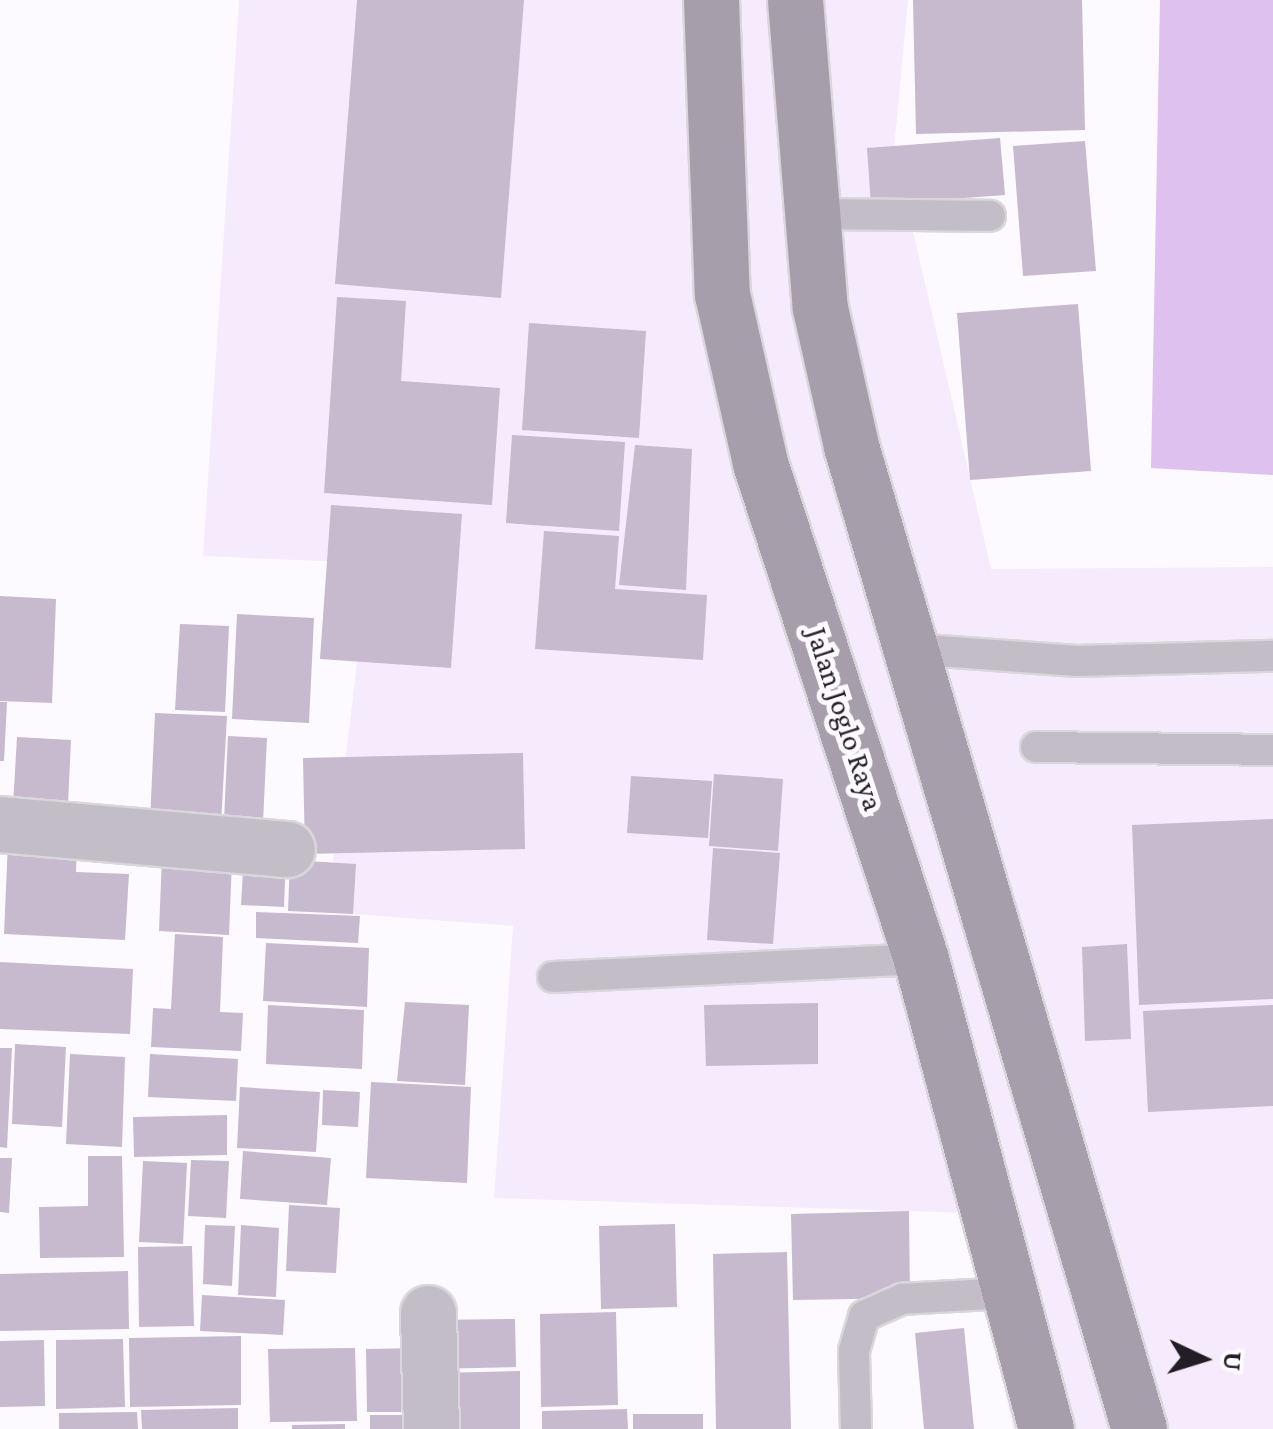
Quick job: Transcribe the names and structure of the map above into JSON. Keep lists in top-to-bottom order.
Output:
{
  "streets": {
    "main road": ["Jalan Joglo Raya"]
  },
  "north": "right"
}
